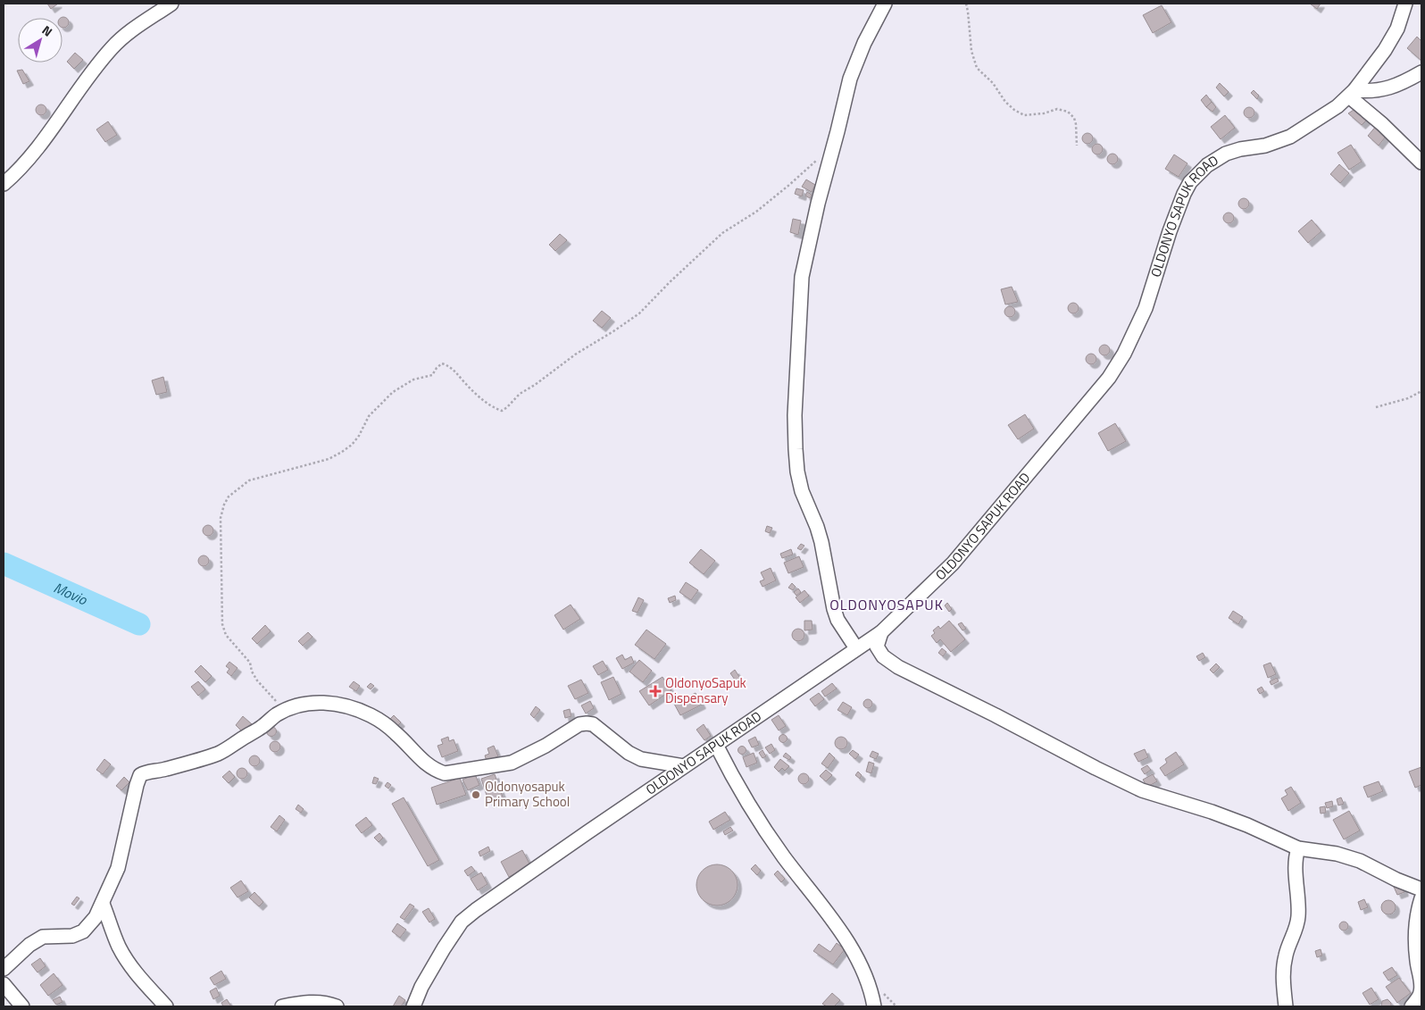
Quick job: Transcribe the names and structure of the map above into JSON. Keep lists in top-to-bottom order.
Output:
{
  "streets": {
    "street": ["OLDONYO SAPUK ROAD"]
  },
  "districts": ["OLDONYOSAPUK"],
  "water": ["Movio"],
  "places": {
    "health": ["OldonyoSapuk Dispensary"],
    "other": ["Oldonyosapuk Primary School"]
  },
  "north": "top right"
}
